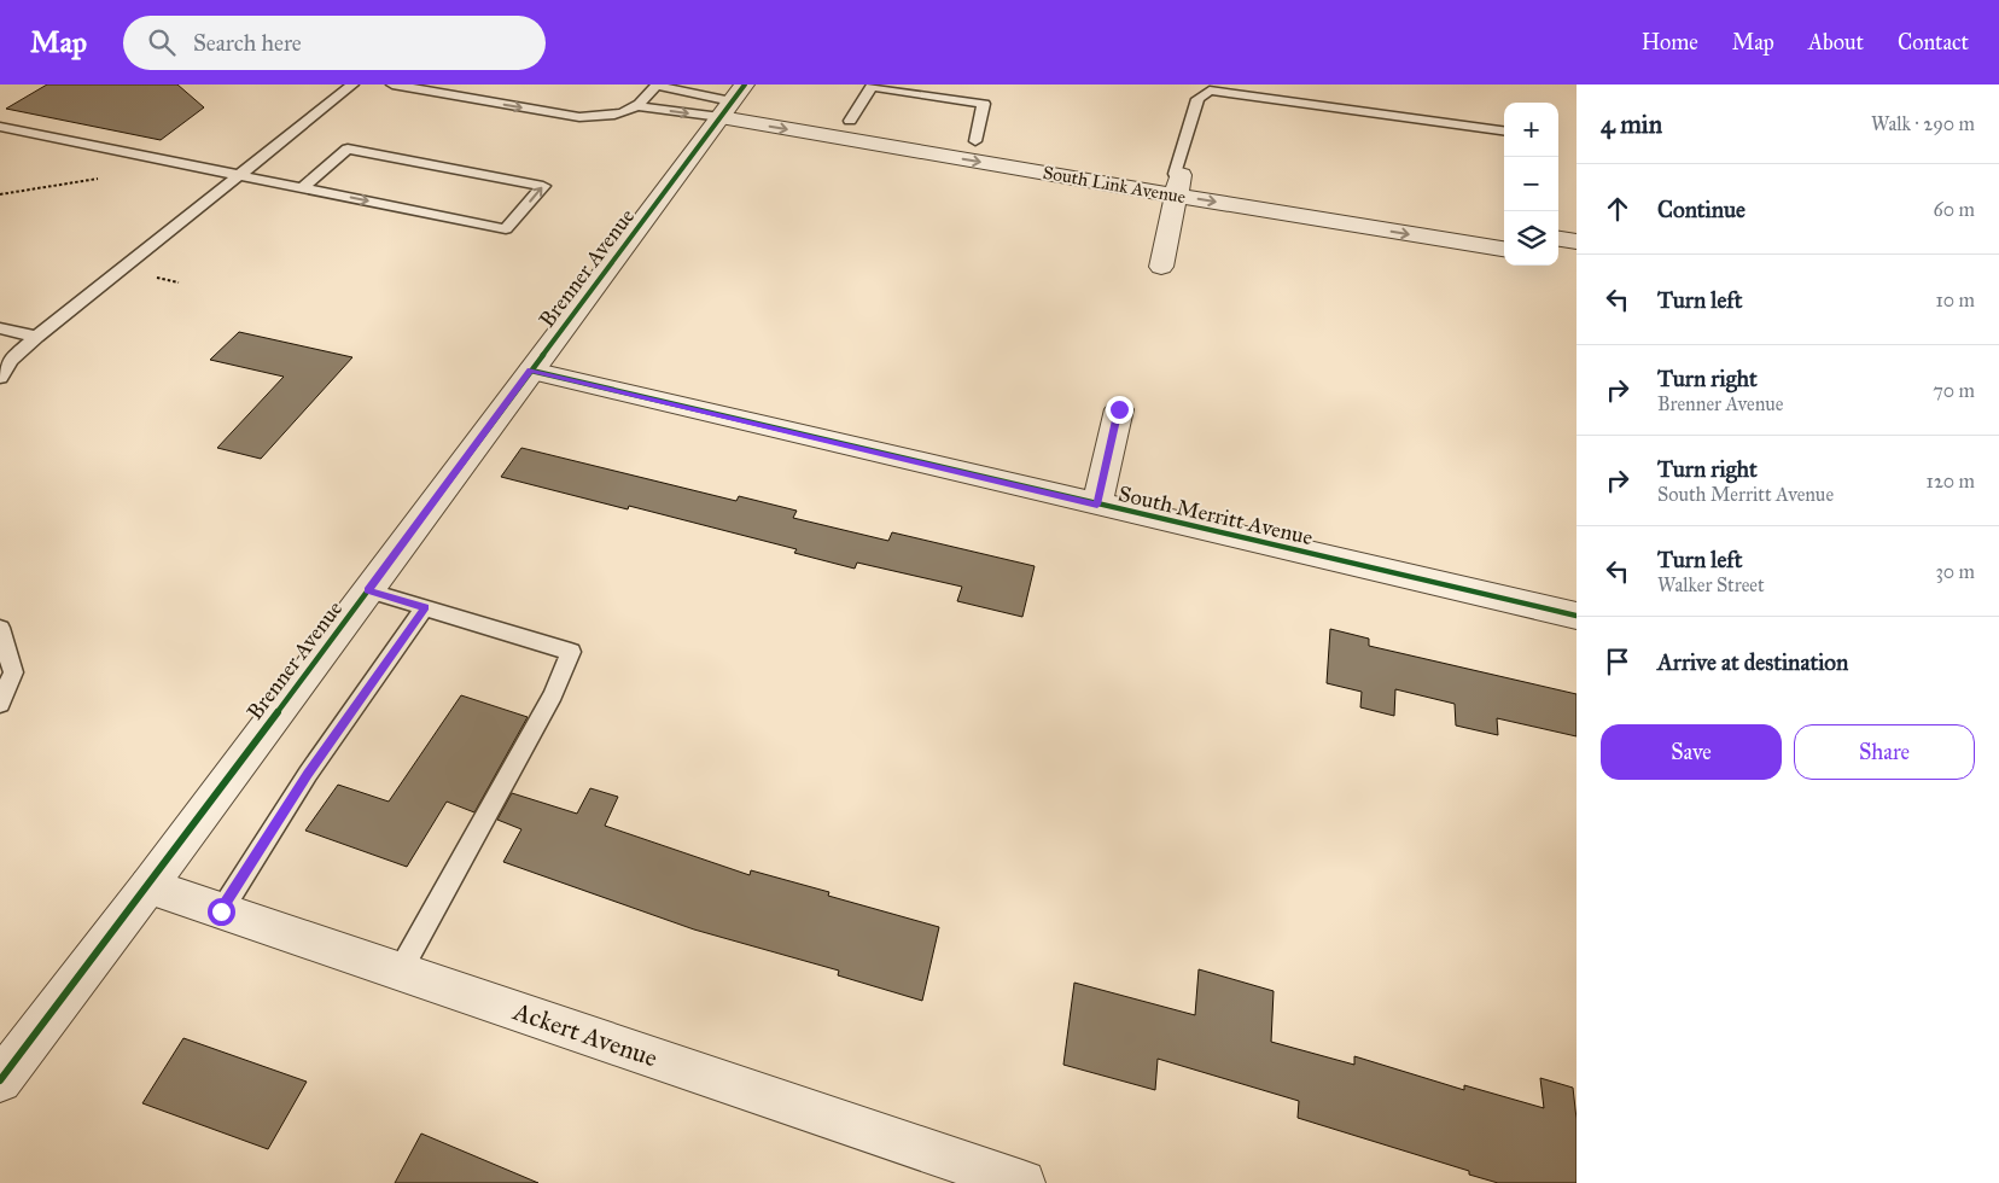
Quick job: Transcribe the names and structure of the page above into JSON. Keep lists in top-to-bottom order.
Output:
{
  "streets": {
    "street": [
      "South Link Avenue",
      "Brenner Avenue",
      "South Merritt Avenue",
      "Ackert Avenue"
    ]
  },
  "crossings": [
    ["South Link Avenue", "Brenner Avenue"],
    ["Brenner Avenue", "South Merritt Avenue"],
    ["Brenner Avenue", "Ackert Avenue"]
  ],
  "page": {
    "header": "Map",
    "search": "Search here",
    "nav": [
      "Home",
      "Map",
      "About",
      "Contact"
    ],
    "heading": ["4 min", "Walk · 290 m"],
    "map_buttons": ["+", "−"],
    "list": [
      ["Continue", "60 m"],
      ["Turn left", "10 m"],
      ["Turn right", "Brenner Avenue", "70 m"],
      ["Turn right", "South Merritt Avenue", "120 m"],
      ["Turn left", "Walker Street", "30 m"],
      "Arrive at destination"
    ],
    "buttons": ["Save", "Share"]
  }
}
